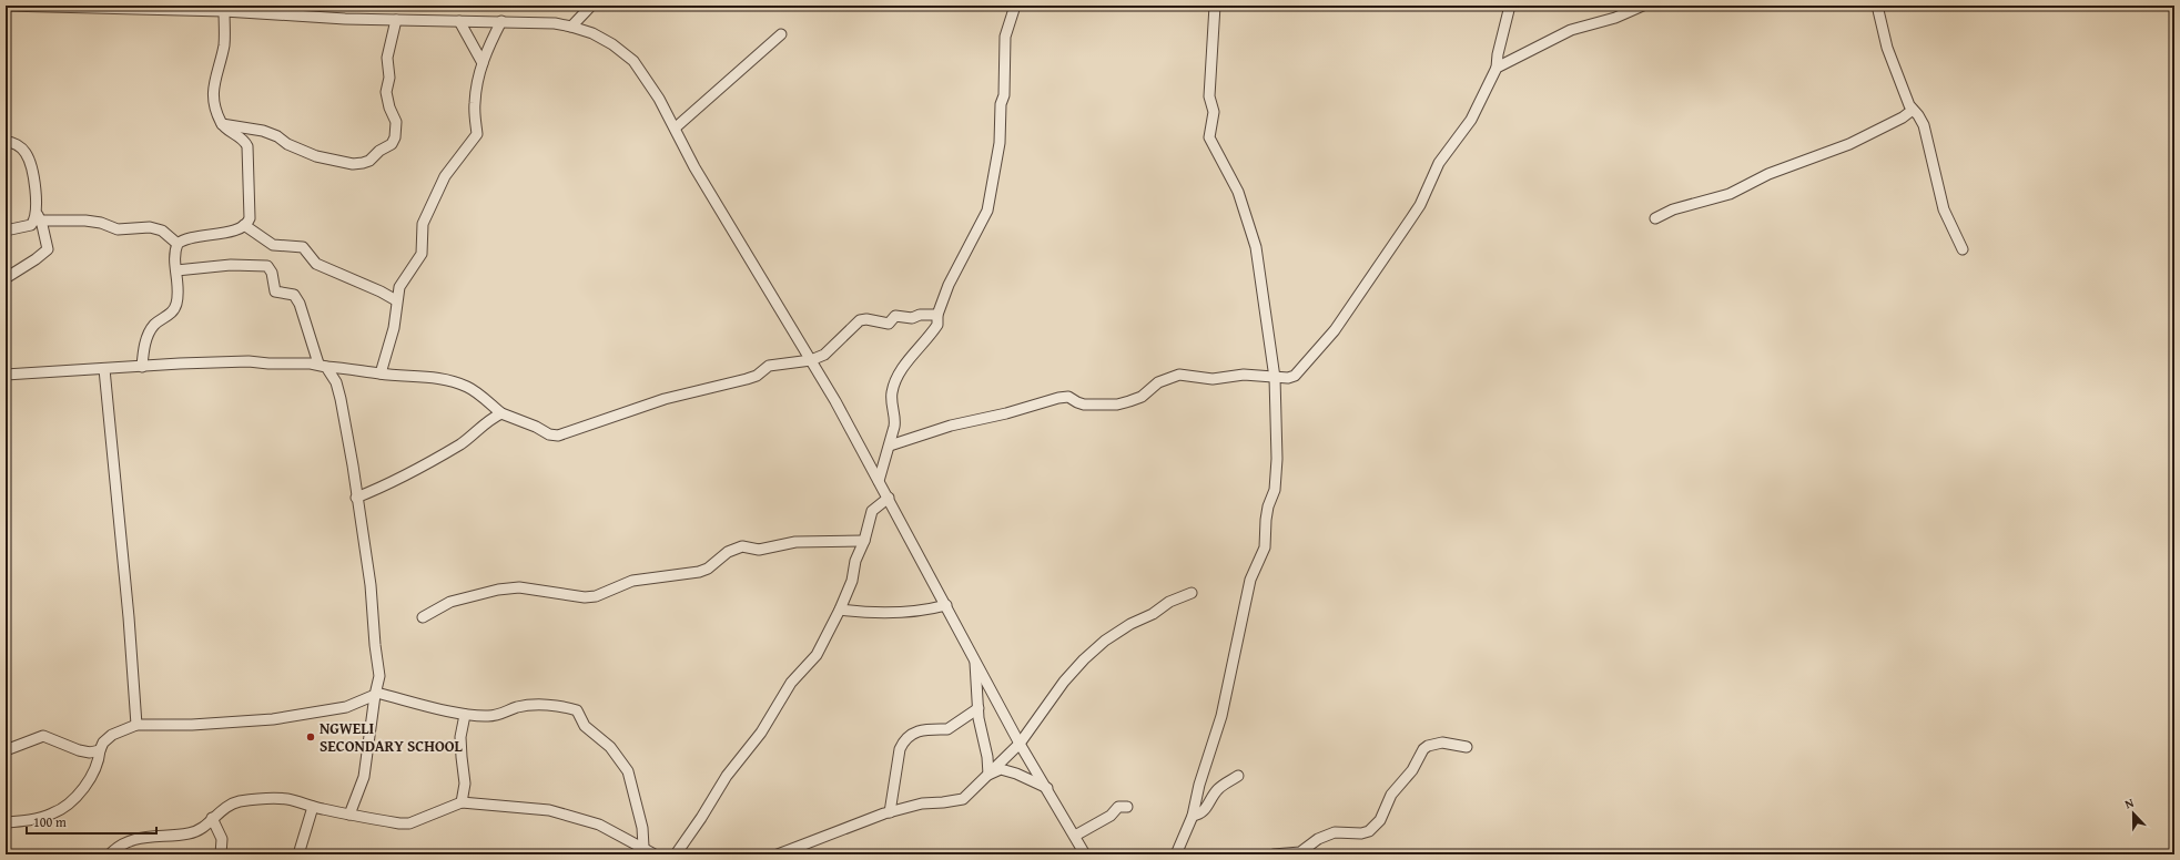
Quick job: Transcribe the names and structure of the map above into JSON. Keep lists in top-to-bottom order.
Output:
{
  "places": ["NGWELI SECONDARY SCHOOL"],
  "scale_bar": "100 m",
  "north": "top"
}
